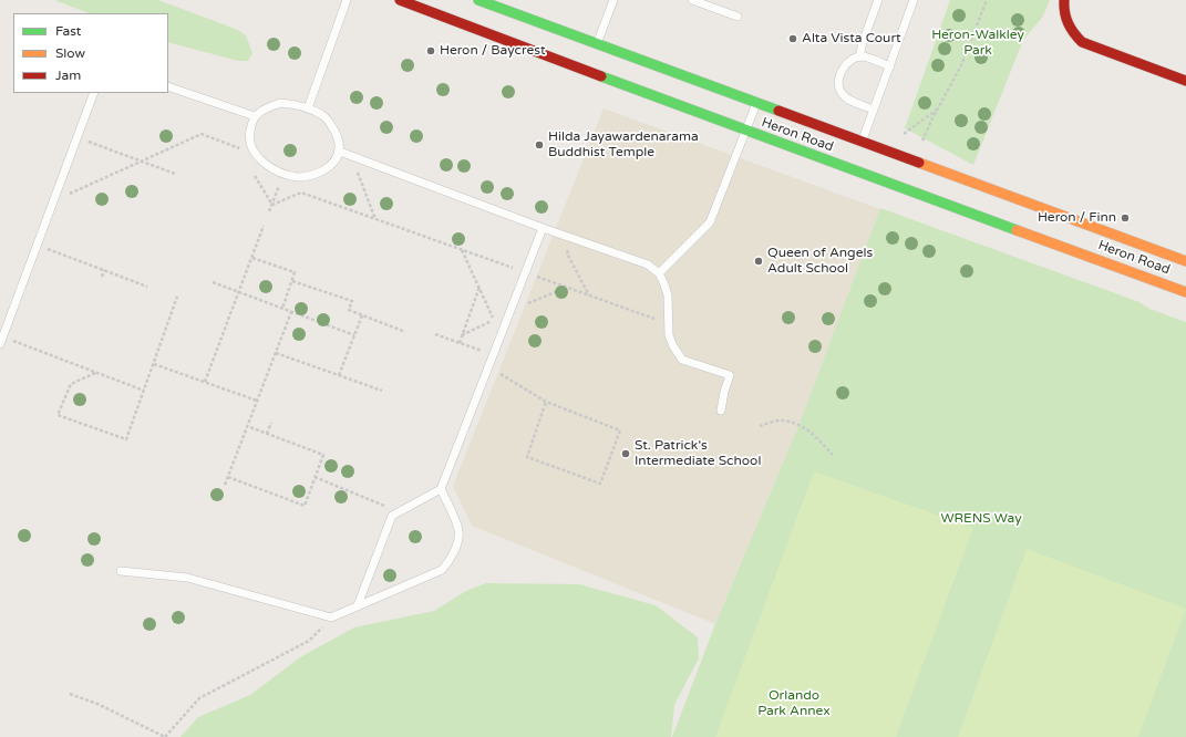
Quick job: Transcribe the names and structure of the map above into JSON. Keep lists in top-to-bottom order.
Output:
{
  "streets": {
    "main road": ["Heron Road"]
  },
  "parks": ["Heron-Walkley Park", "WRENS Way", "Orlando Park Annex"],
  "places": [
    "Alta Vista Court",
    "Heron / Baycrest",
    "Hilda Jayawardenarama Buddhist Temple",
    "Heron / Finn",
    "Queen of Angels Adult School",
    "St. Patrick's Intermediate School"
  ],
  "legend": ["Fast", "Slow", "Jam"]
}
